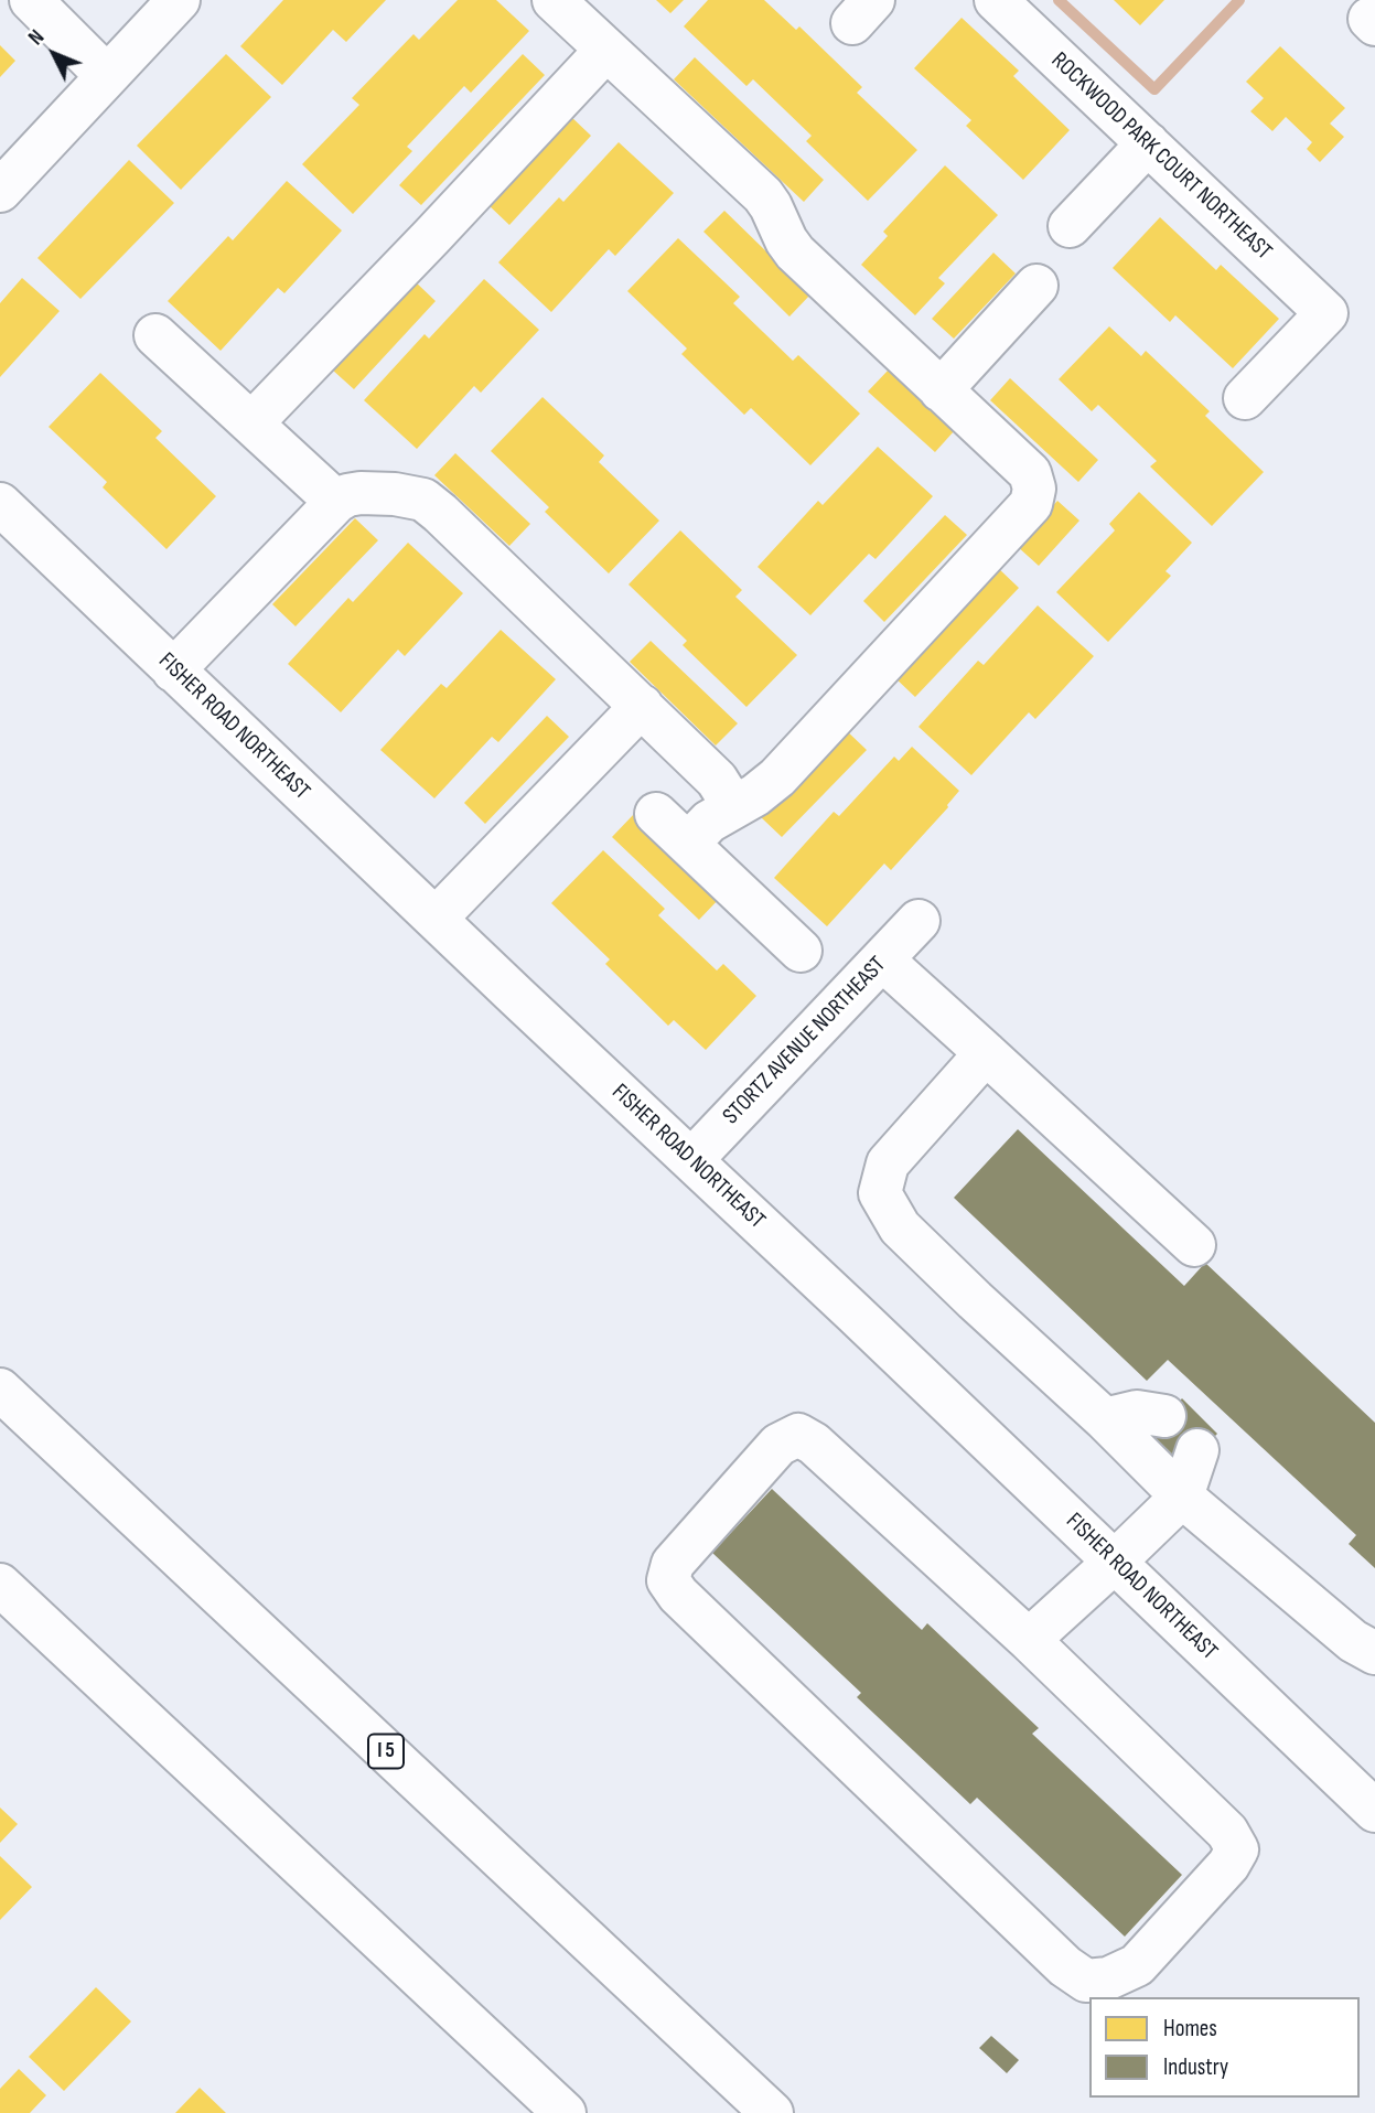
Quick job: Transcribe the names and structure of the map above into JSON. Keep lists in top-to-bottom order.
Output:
{
  "streets": {
    "main road": [
      "ROCKWOOD PARK COURT NORTHEAST",
      "FISHER ROAD NORTHEAST",
      "STORTZ AVENUE NORTHEAST",
      "I 5"
    ]
  },
  "crossings": [
    ["FISHER ROAD NORTHEAST", "STORTZ AVENUE NORTHEAST"]
  ],
  "legend": ["Homes", "Industry"],
  "north": "top left"
}
